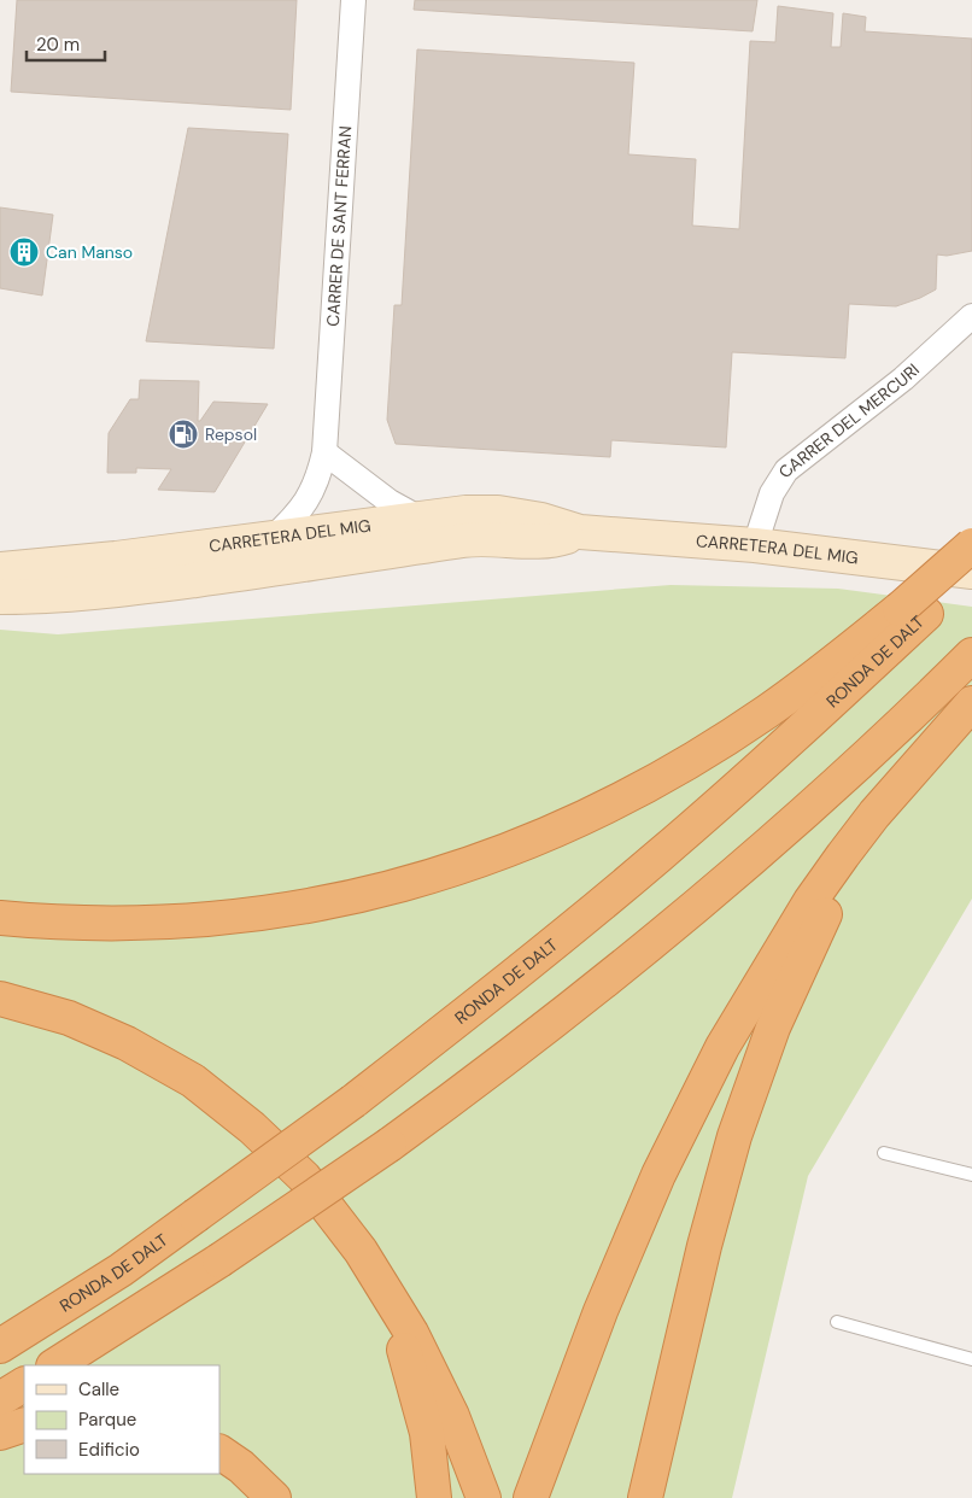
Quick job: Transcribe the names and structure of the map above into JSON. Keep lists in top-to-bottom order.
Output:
{
  "streets": {
    "highway": ["RONDA DE DALT"],
    "street": ["CARRER DE SANT FERRAN", "CARRER DEL MERCURI", "CARRETERA DEL MIG"]
  },
  "crossings": [
    ["CARRER DE SANT FERRAN", "CARRETERA DEL MIG"],
    ["CARRER DEL MERCURI", "CARRETERA DEL MIG"],
    ["CARRETERA DEL MIG", "RONDA DE DALT"]
  ],
  "places": {
    "building": ["Can Manso"],
    "fuel station": ["Repsol"]
  },
  "legend": ["Calle", "Parque", "Edificio"],
  "scale_bar": "20 m"
}
